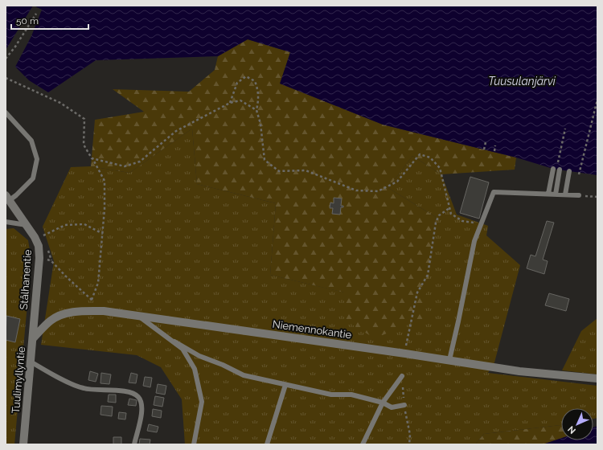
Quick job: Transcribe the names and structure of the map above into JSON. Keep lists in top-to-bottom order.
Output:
{
  "streets": {
    "street": ["Stålhanentie", "Niemennokantie", "Tuulimyllyntie"]
  },
  "crossings": [
    ["Stålhanentie", "Tuulimyllyntie"],
    ["Niemennokantie", "Tuulimyllyntie"]
  ],
  "water": ["Tuusulanjärvi"],
  "scale_bar": "50 m",
  "north": "bottom left"
}
